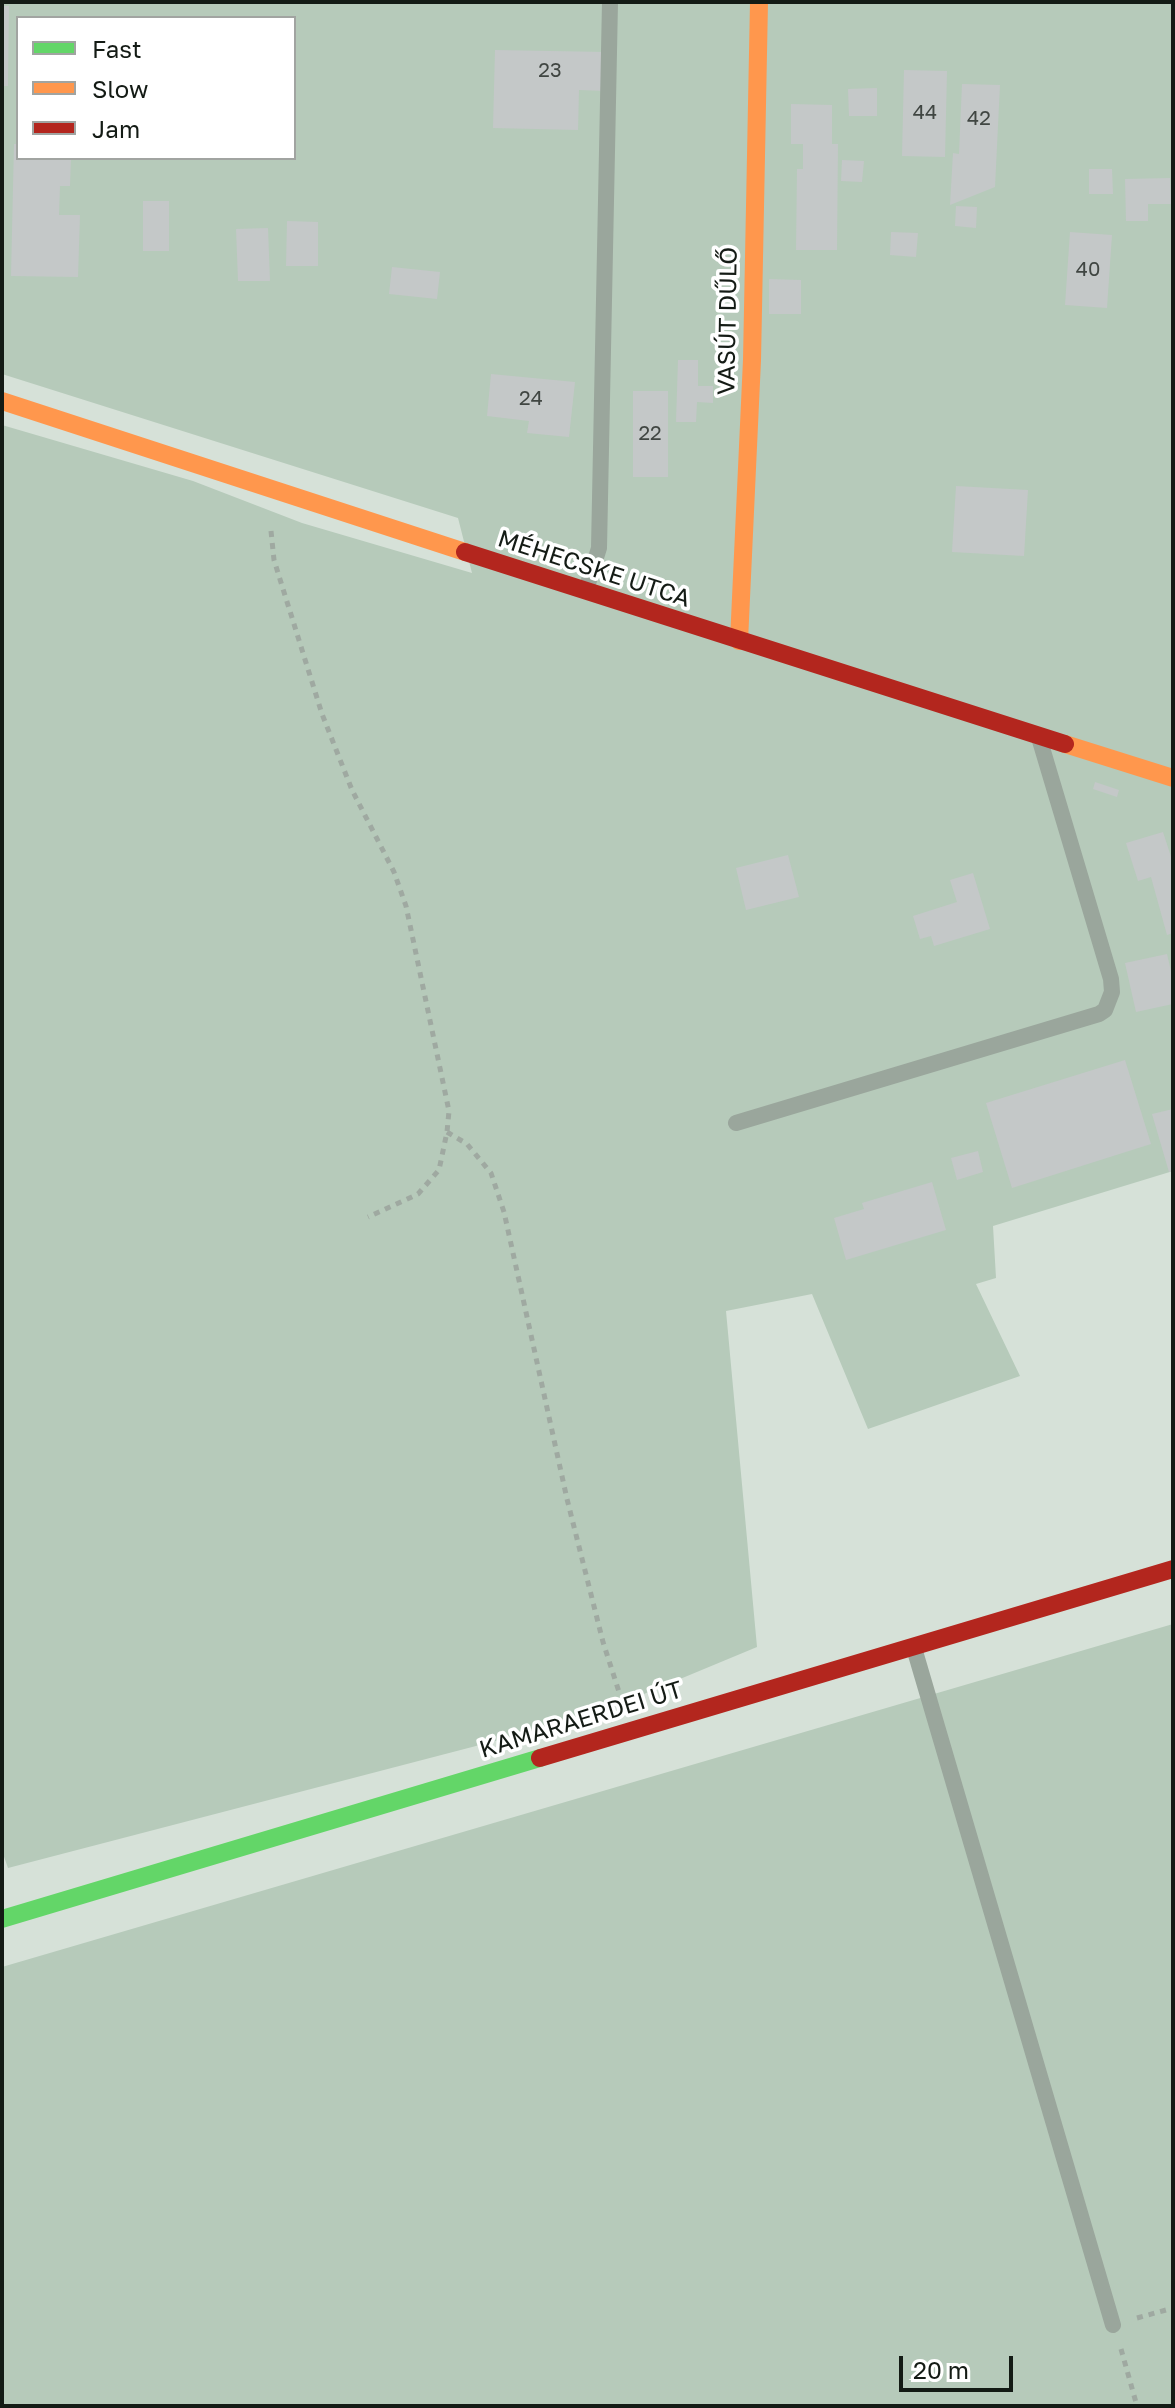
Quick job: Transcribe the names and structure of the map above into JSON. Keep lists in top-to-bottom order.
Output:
{
  "streets": {
    "street": ["VASÚT DŰLŐ", "MÉHECSKE UTCA", "KAMARAERDEI ÚT"]
  },
  "crossings": [
    ["VASÚT DŰLŐ", "MÉHECSKE UTCA"]
  ],
  "house_numbers": [
    "23",
    "44",
    "42",
    "40",
    "24",
    "22"
  ],
  "legend": ["Fast", "Slow", "Jam"],
  "scale_bar": "20 m"
}
